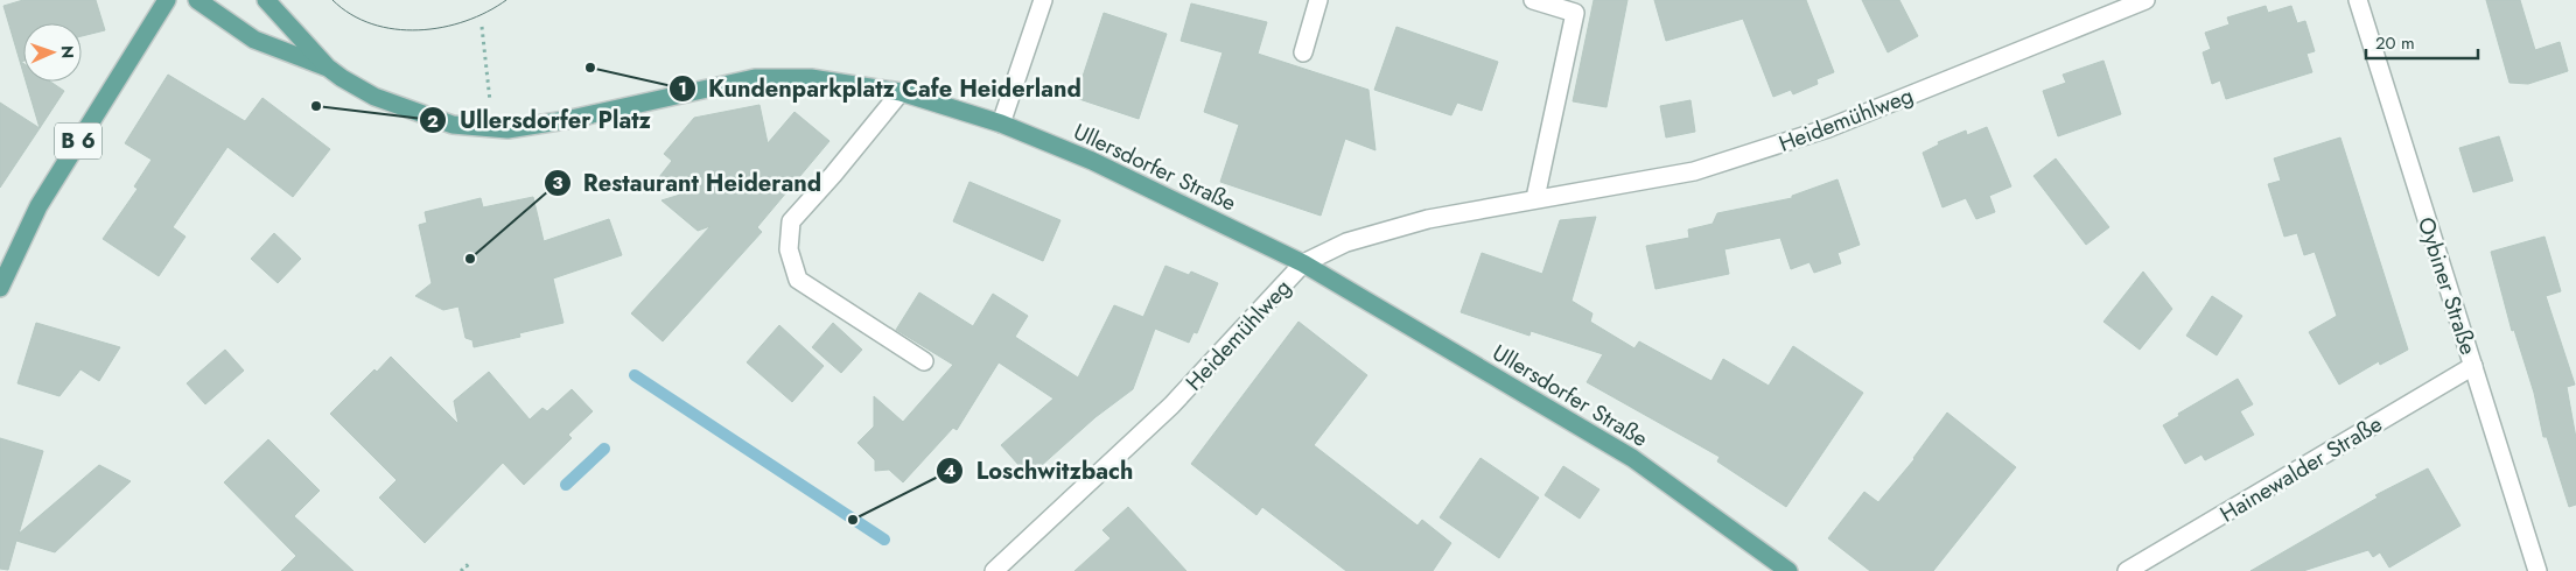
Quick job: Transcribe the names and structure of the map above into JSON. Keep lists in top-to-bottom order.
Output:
{
  "streets": {
    "main road": ["B 6", "Ullersdorfer Straße"],
    "street": ["Heidemühlweg", "Oybiner Straße", "Hainewalder Straße"]
  },
  "crossings": [
    ["Heidemühlweg", "Ullersdorfer Straße"],
    ["Oybiner Straße", "Hainewalder Straße"]
  ],
  "places": [
    "Kundenparkplatz Cafe Heiderland",
    "Ullersdorfer Platz",
    "Restaurant Heiderand",
    "Loschwitzbach"
  ],
  "scale_bar": "20 m",
  "north": "right"
}
